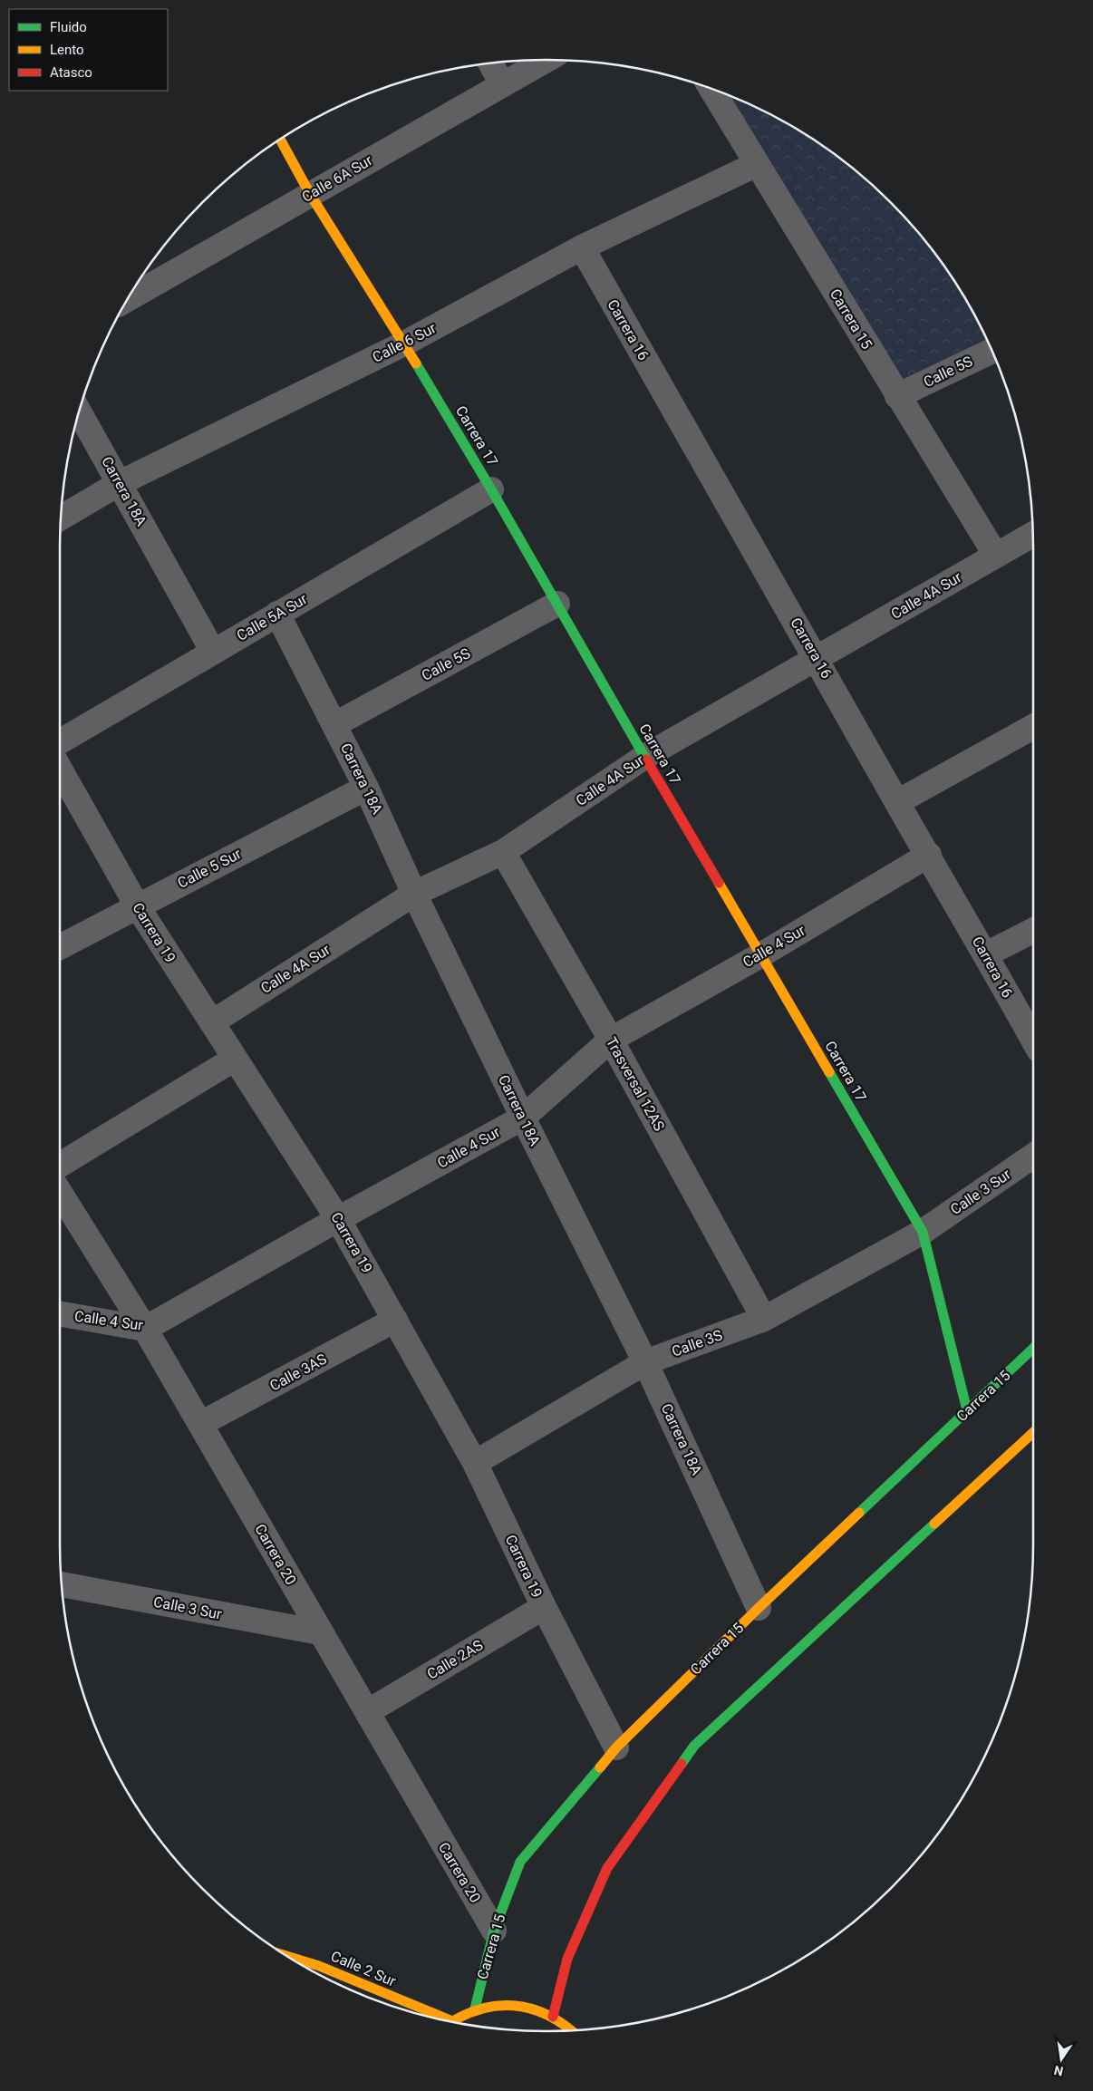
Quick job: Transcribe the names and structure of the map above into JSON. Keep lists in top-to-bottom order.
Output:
{
  "streets": {
    "main road": ["Carrera 15", "Carrera 17", "Calle 2 Sur"],
    "street": [
      "Calle 6A Sur",
      "Carrera 16",
      "Calle 6 Sur",
      "Calle 5S",
      "Carrera 18A",
      "Calle 4A Sur",
      "Calle 5A Sur",
      "Calle 5 Sur",
      "Carrera 19",
      "Calle 4 Sur",
      "Trasversal 12AS",
      "Calle 3 Sur",
      "Calle 3S",
      "Calle 3AS",
      "Carrera 20",
      "Calle 2AS"
    ]
  },
  "crossings": [
    ["Calle 6A Sur", "Carrera 17"],
    ["Carrera 15", "Calle 6 Sur"],
    ["Carrera 15", "Calle 5S"],
    ["Carrera 15", "Carrera 17"],
    ["Carrera 15", "Carrera 18A"],
    ["Carrera 15", "Calle 4A Sur"],
    ["Carrera 15", "Carrera 19"],
    ["Carrera 15", "Carrera 20"],
    ["Carrera 16", "Calle 6 Sur"],
    ["Carrera 16", "Calle 4A Sur"],
    ["Carrera 16", "Calle 4 Sur"],
    ["Calle 6 Sur", "Carrera 17"],
    ["Calle 6 Sur", "Carrera 18A"],
    ["Calle 5S", "Carrera 17"],
    ["Calle 5S", "Carrera 18A"],
    ["Carrera 17", "Calle 4A Sur"],
    ["Carrera 17", "Calle 5A Sur"],
    ["Carrera 17", "Calle 4 Sur"],
    ["Carrera 17", "Calle 3 Sur"],
    ["Carrera 17", "Calle 3S"],
    ["Carrera 18A", "Calle 4A Sur"],
    ["Carrera 18A", "Calle 5A Sur"],
    ["Carrera 18A", "Calle 5 Sur"],
    ["Carrera 18A", "Calle 4 Sur"],
    ["Carrera 18A", "Calle 3S"],
    ["Calle 4A Sur", "Carrera 19"],
    ["Calle 4A Sur", "Trasversal 12AS"],
    ["Calle 5 Sur", "Carrera 19"],
    ["Carrera 19", "Calle 4 Sur"],
    ["Carrera 19", "Calle 3S"],
    ["Carrera 19", "Calle 3AS"],
    ["Carrera 19", "Calle 2AS"],
    ["Calle 4 Sur", "Trasversal 12AS"],
    ["Calle 4 Sur", "Carrera 20"],
    ["Trasversal 12AS", "Calle 3S"],
    ["Calle 3 Sur", "Calle 3S"],
    ["Calle 3 Sur", "Carrera 20"],
    ["Calle 3AS", "Carrera 20"],
    ["Carrera 20", "Calle 2AS"]
  ],
  "legend": ["Fluido", "Lento", "Atasco"],
  "north": "bottom"
}
